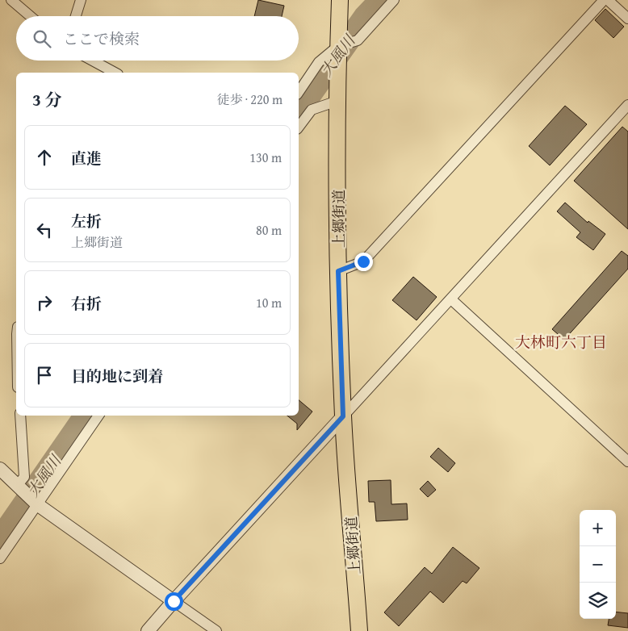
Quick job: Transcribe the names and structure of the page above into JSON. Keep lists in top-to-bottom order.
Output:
{
  "streets": {
    "main road": ["上郷街道"]
  },
  "districts": ["大林町六丁目"],
  "water": ["大風川"],
  "page": {
    "search": "ここで検索",
    "heading": ["3 分", "徒歩 · 220 m"],
    "list": [
      ["直進", "130 m"],
      ["左折", "上郷街道", "80 m"],
      ["右折", "10 m"],
      "目的地に到着"
    ],
    "map_buttons": ["+", "−"]
  }
}
